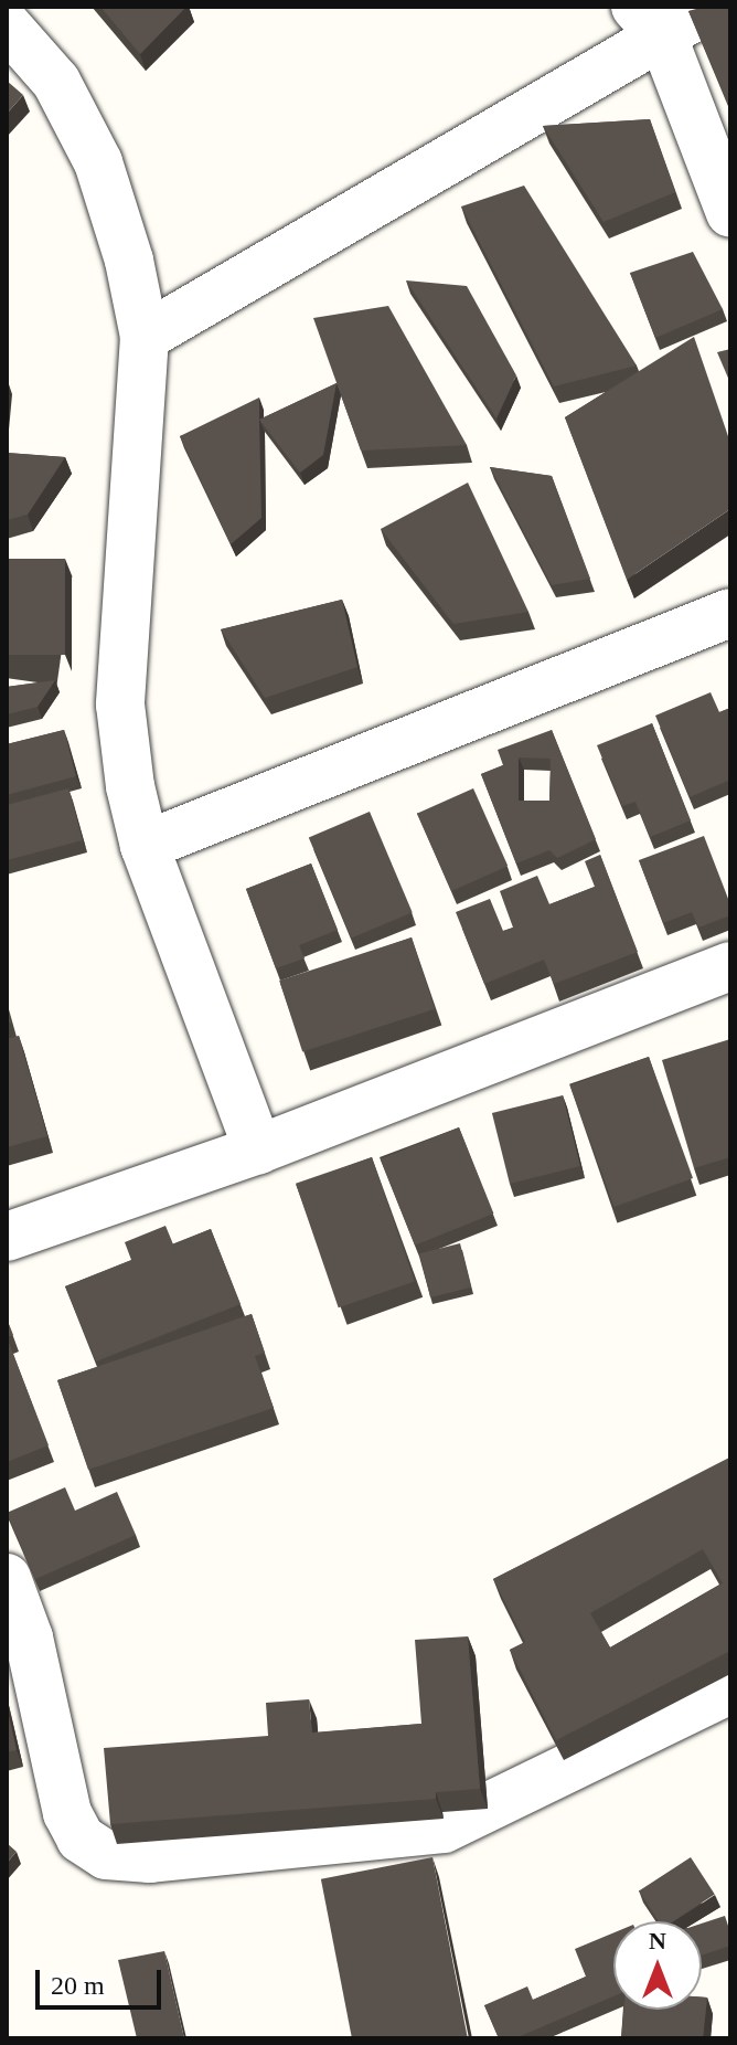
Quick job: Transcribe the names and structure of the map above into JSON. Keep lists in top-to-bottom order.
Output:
{
  "scale_bar": "20 m",
  "north": "top"
}
